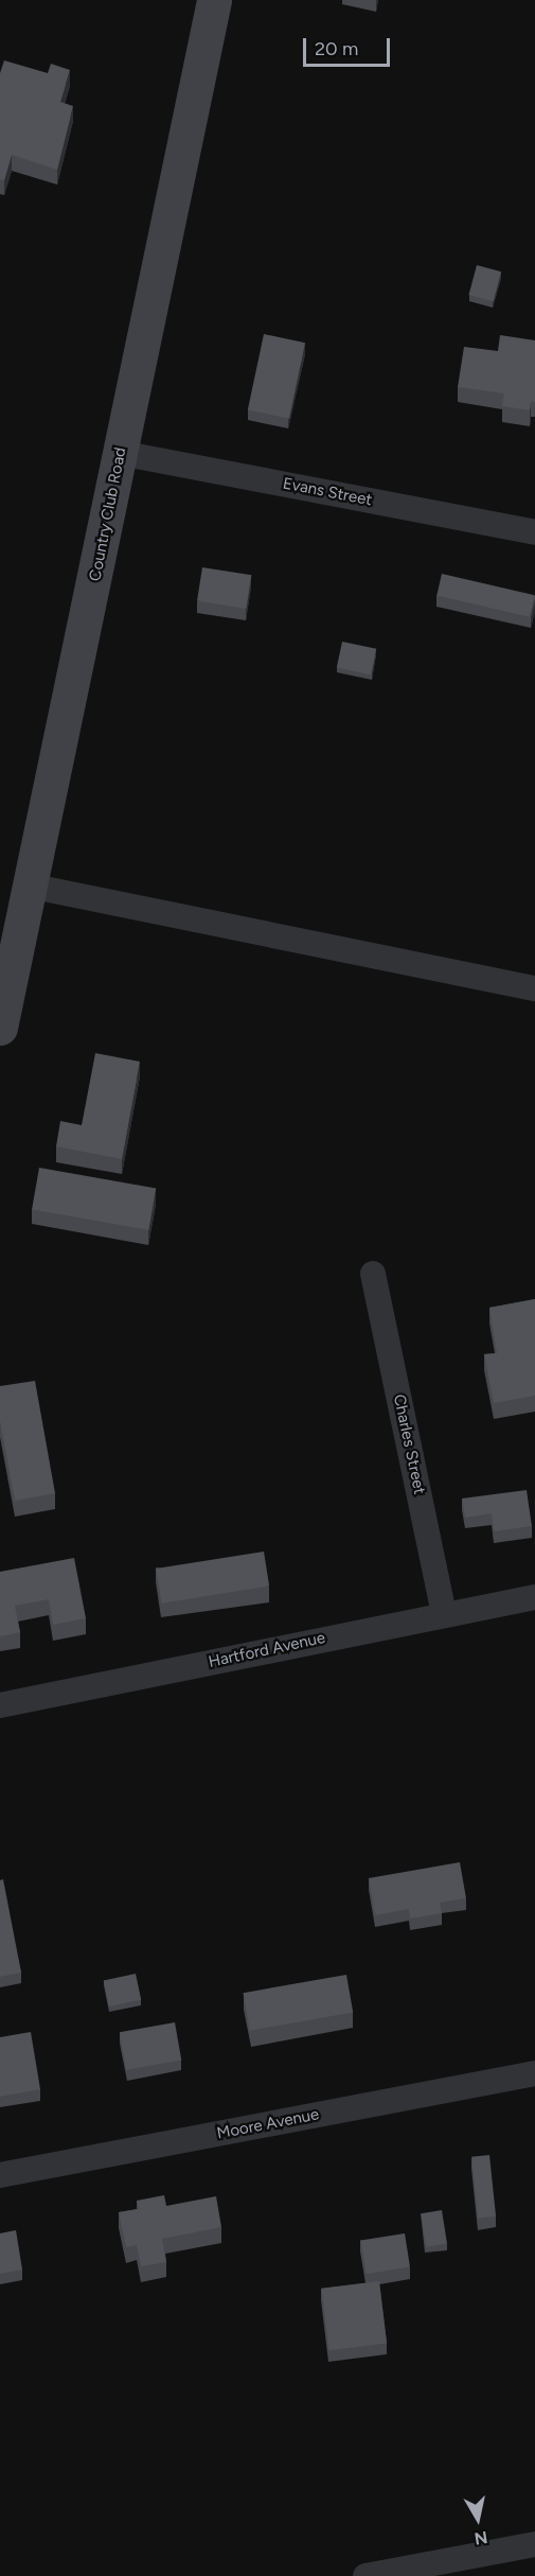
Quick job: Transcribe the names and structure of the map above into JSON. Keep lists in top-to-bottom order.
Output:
{
  "streets": {
    "street": [
      "Evans Street",
      "Country Club Road",
      "Charles Street",
      "Hartford Avenue",
      "Moore Avenue"
    ]
  },
  "crossings": [
    ["Evans Street", "Country Club Road"],
    ["Charles Street", "Hartford Avenue"]
  ],
  "scale_bar": "20 m",
  "north": "bottom"
}
